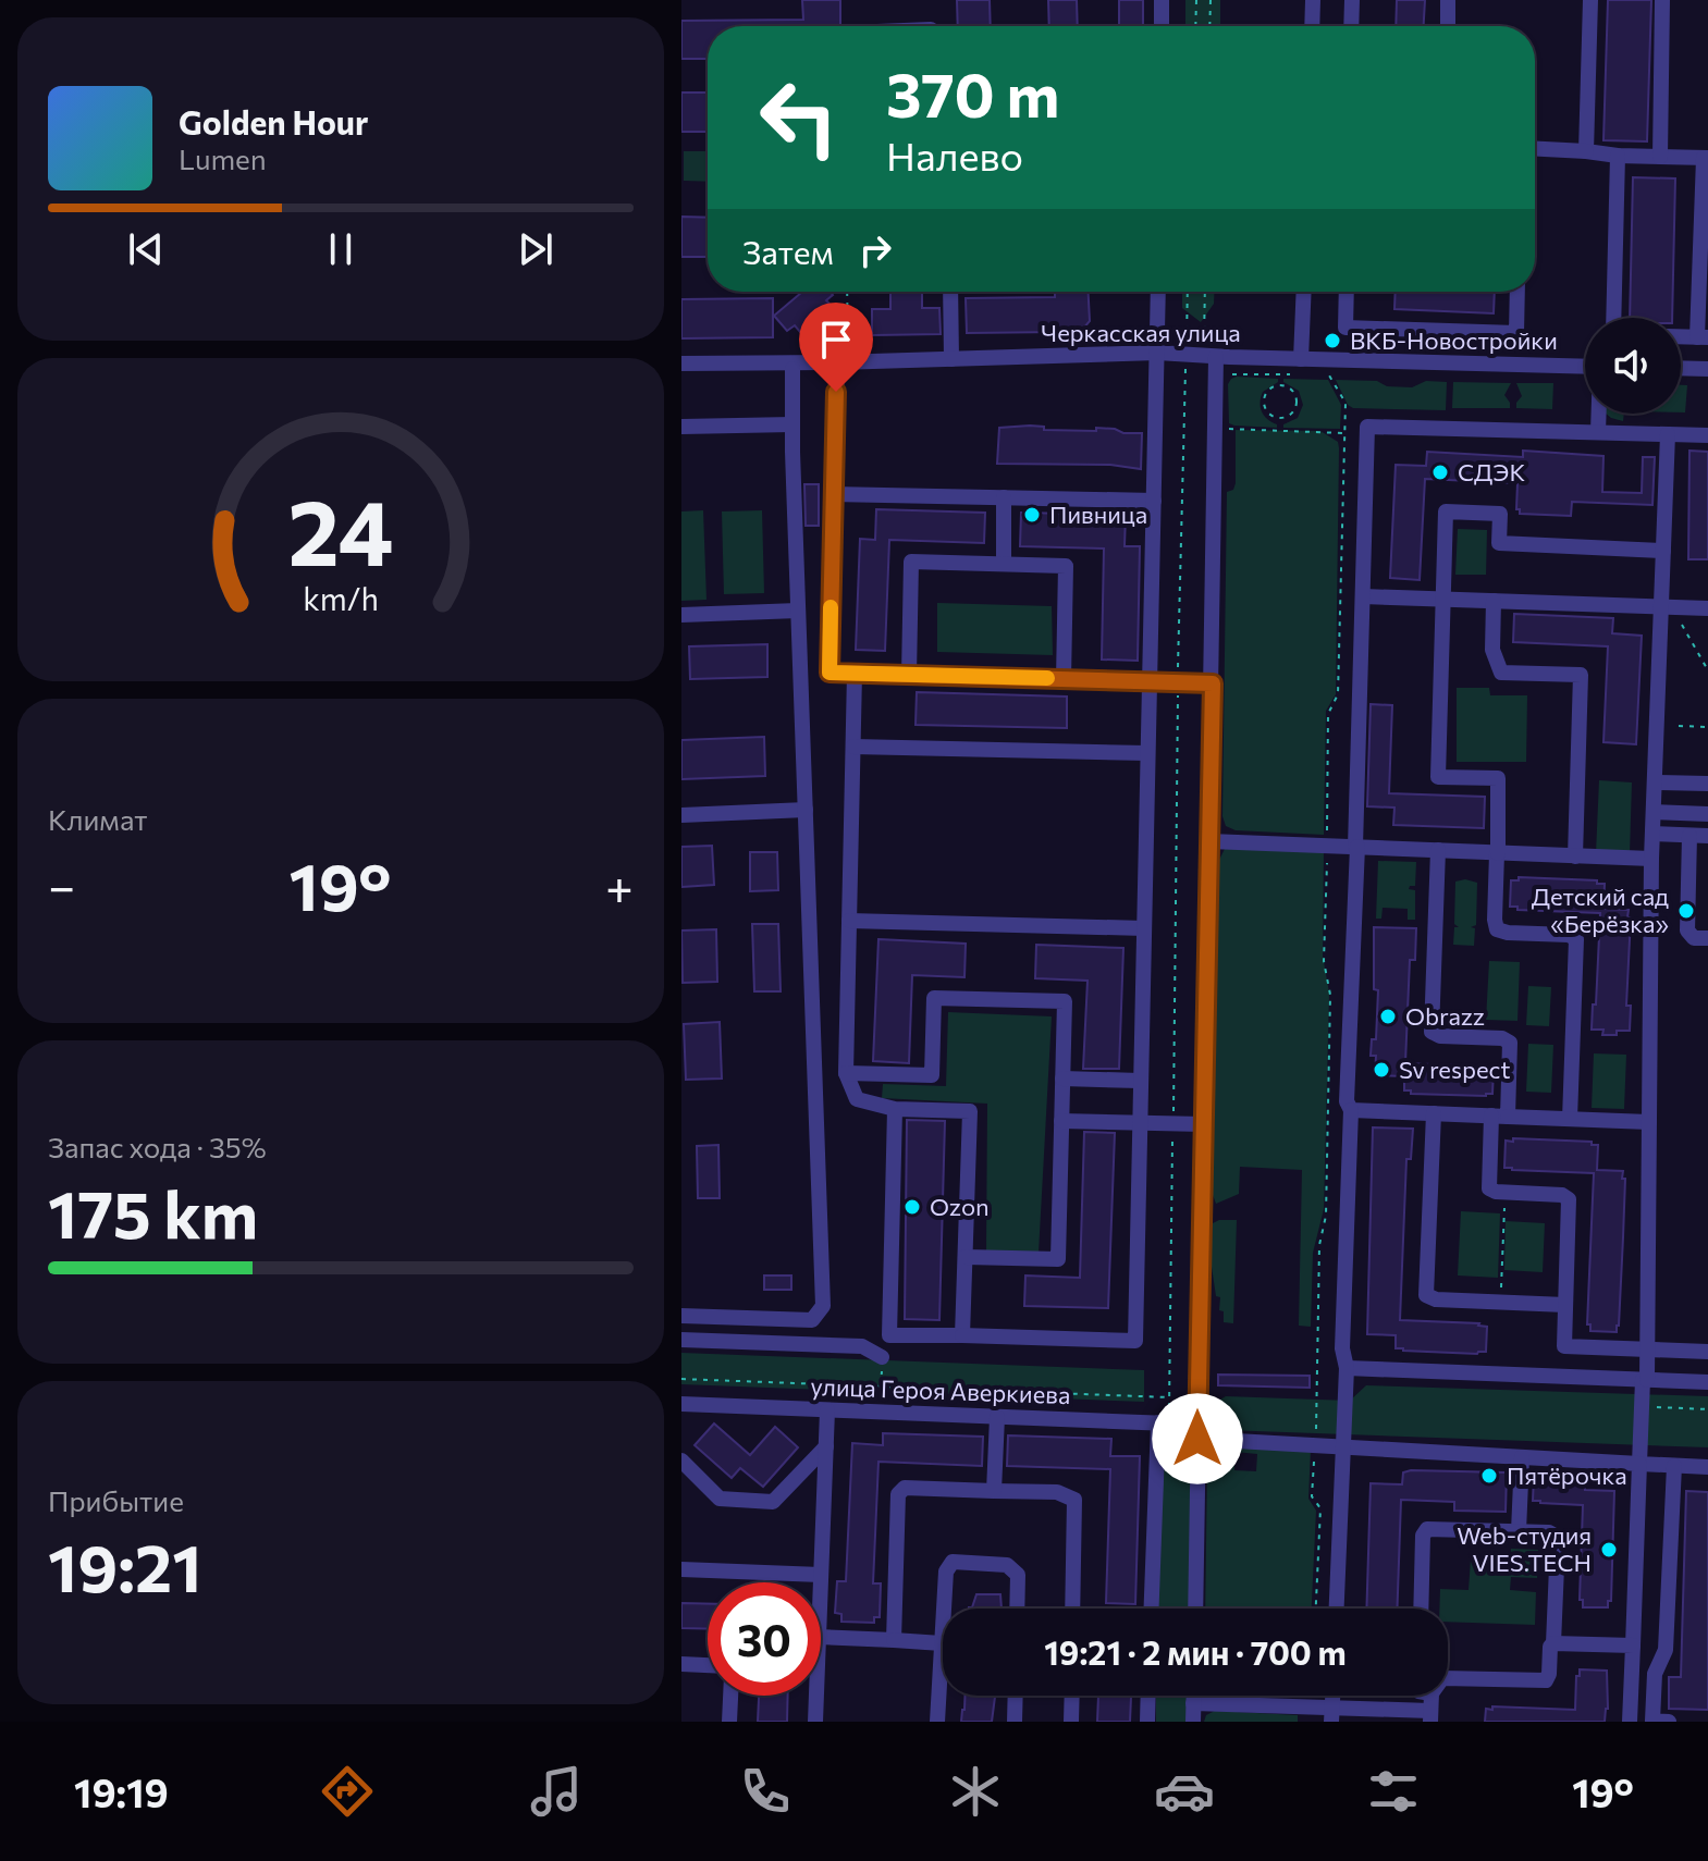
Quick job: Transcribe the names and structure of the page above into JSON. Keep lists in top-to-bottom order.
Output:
{
  "streets": {
    "street": ["Черкасская улица", "улица Героя Аверкиева"]
  },
  "places": [
    "ВКБ-Новостройки",
    "СДЭК",
    "Пивница",
    "Детский сад «Берёзка»",
    "Obrazz",
    "Sv respect",
    "Ozon",
    "Пятёрочка",
    "Web-студия VIES.TECH"
  ],
  "page": {
    "turn": ["370 m", "Налево"],
    "song": ["Golden Hour", "Lumen"],
    "then": "Затем",
    "tile": [
      "Климат",
      ["Запас хода · 35%", "175 km"],
      ["Прибытие", "19:21"]
    ],
    "heat": ["−", "19°", "+"],
    "limit": "30",
    "trip": "19:21 · 2 мин · 700 m",
    "tabs": ["19:19", "19°"],
    "gauge": ["24", "km/h"]
  }
}
